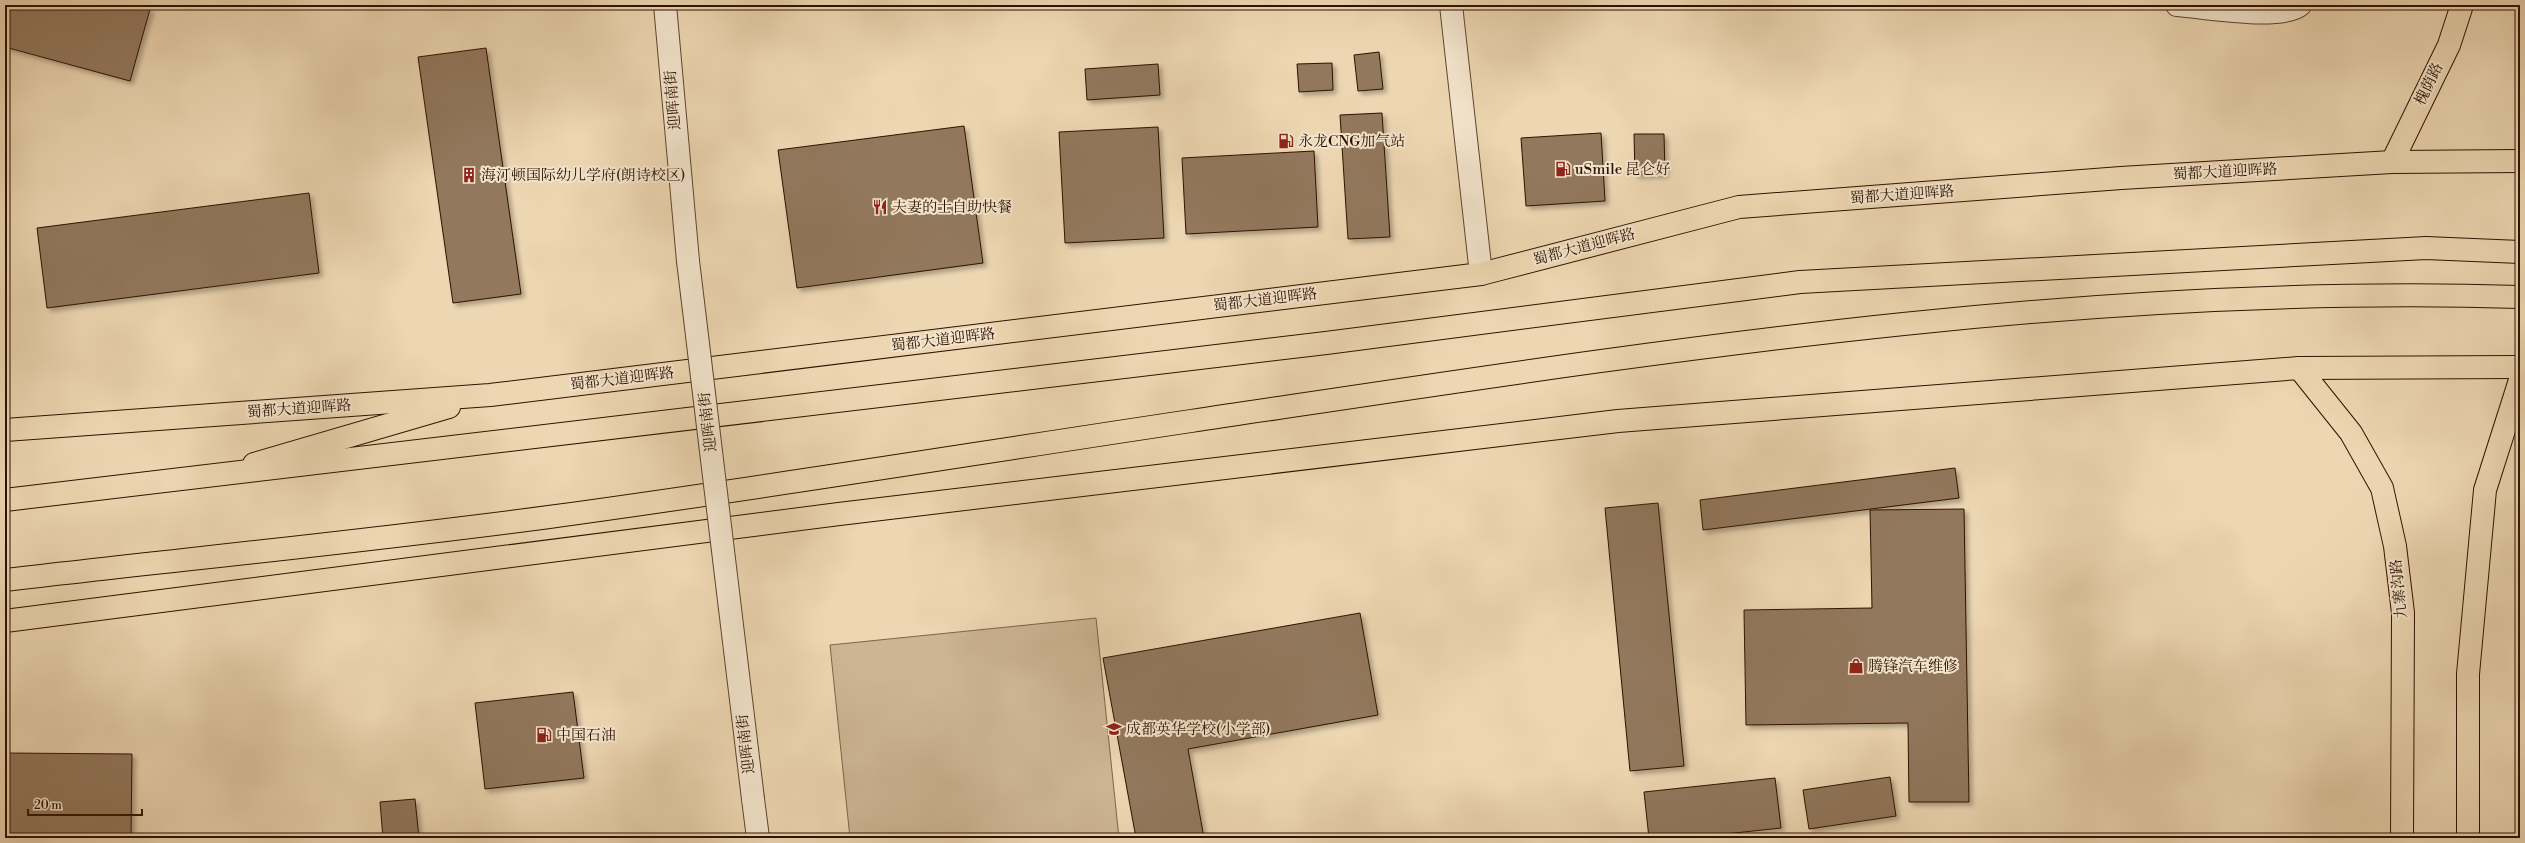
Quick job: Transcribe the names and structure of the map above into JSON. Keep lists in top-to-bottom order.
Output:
{
  "streets": {
    "main road": ["槐荫路", "蜀都大道迎晖路", "九寨沟路"],
    "street": ["迎晖南街"]
  },
  "crossings": [
    ["槐荫路", "蜀都大道迎晖路"]
  ],
  "places": {
    "fuel station": ["永龙CNG加气站", "uSmile 昆仑好", "中国石油"],
    "building": ["海汀顿国际幼儿学府(朗诗校区)"],
    "restaurant": ["夫妻的士自助快餐"],
    "shop": ["腾锋汽车维修"],
    "school or university": ["成都英华学校(小学部)"]
  },
  "scale_bar": "20 m"
}
